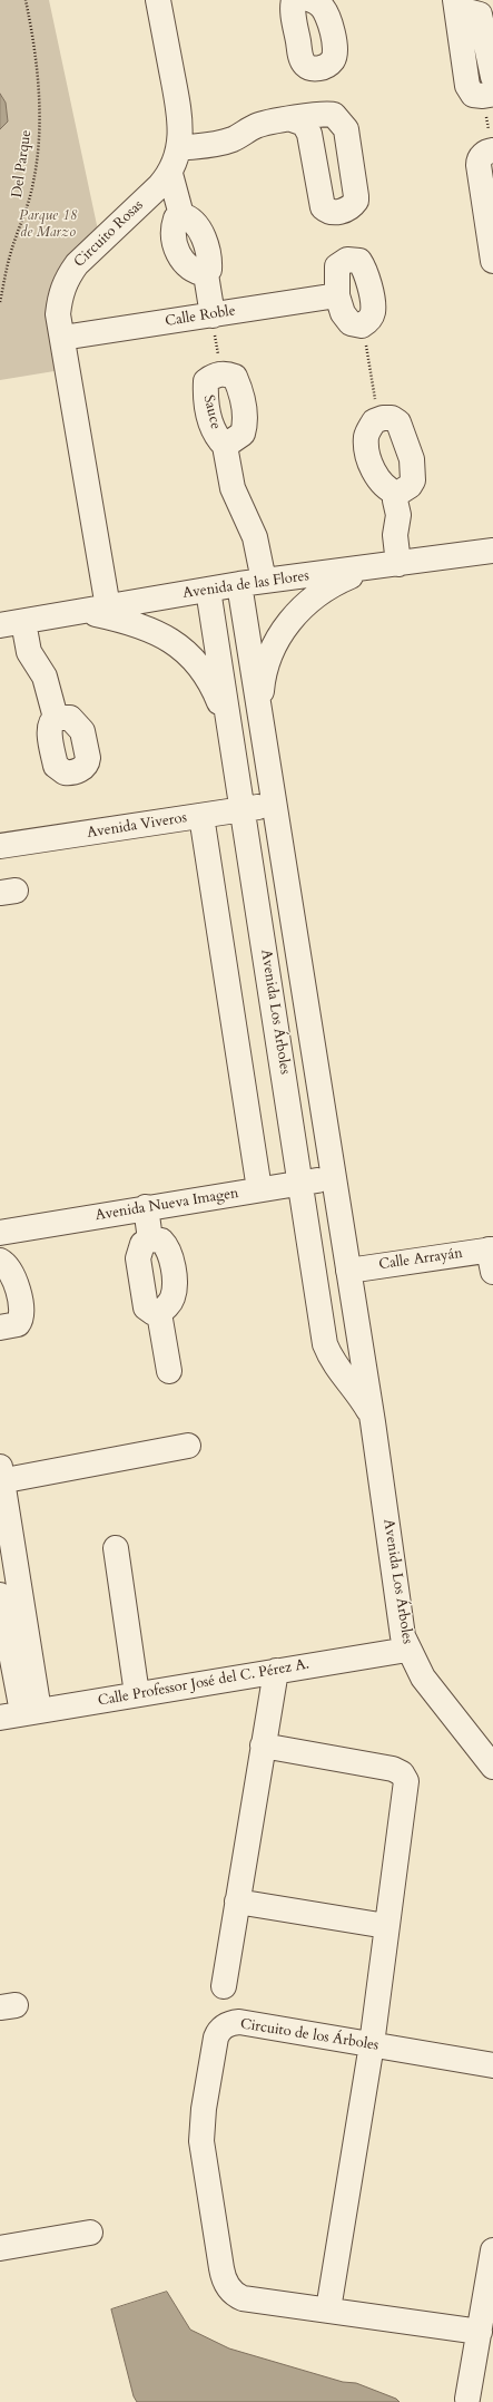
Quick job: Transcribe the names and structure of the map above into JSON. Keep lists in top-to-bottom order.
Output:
{
  "streets": {
    "street": [
      "Circuito Rosas",
      "Calle Roble",
      "Sauce",
      "Avenida de las Flores",
      "Avenida Viveros",
      "Avenida Los Árboles",
      "Avenida Nueva Imagen",
      "Calle Arrayán",
      "Calle Professor José del C. Pérez A.",
      "Circuito de los Árboles"
    ],
    "path": ["Del Parque"]
  },
  "crossings": [
    ["Circuito Rosas", "Calle Roble"],
    ["Circuito Rosas", "Avenida de las Flores"],
    ["Sauce", "Avenida de las Flores"],
    ["Avenida de las Flores", "Avenida Los Árboles"],
    ["Avenida Viveros", "Avenida Los Árboles"],
    ["Avenida Los Árboles", "Avenida Nueva Imagen"],
    ["Avenida Los Árboles", "Calle Arrayán"],
    ["Avenida Los Árboles", "Calle Professor José del C. Pérez A."]
  ],
  "parks": ["Parque 18 de Marzo"]
}
